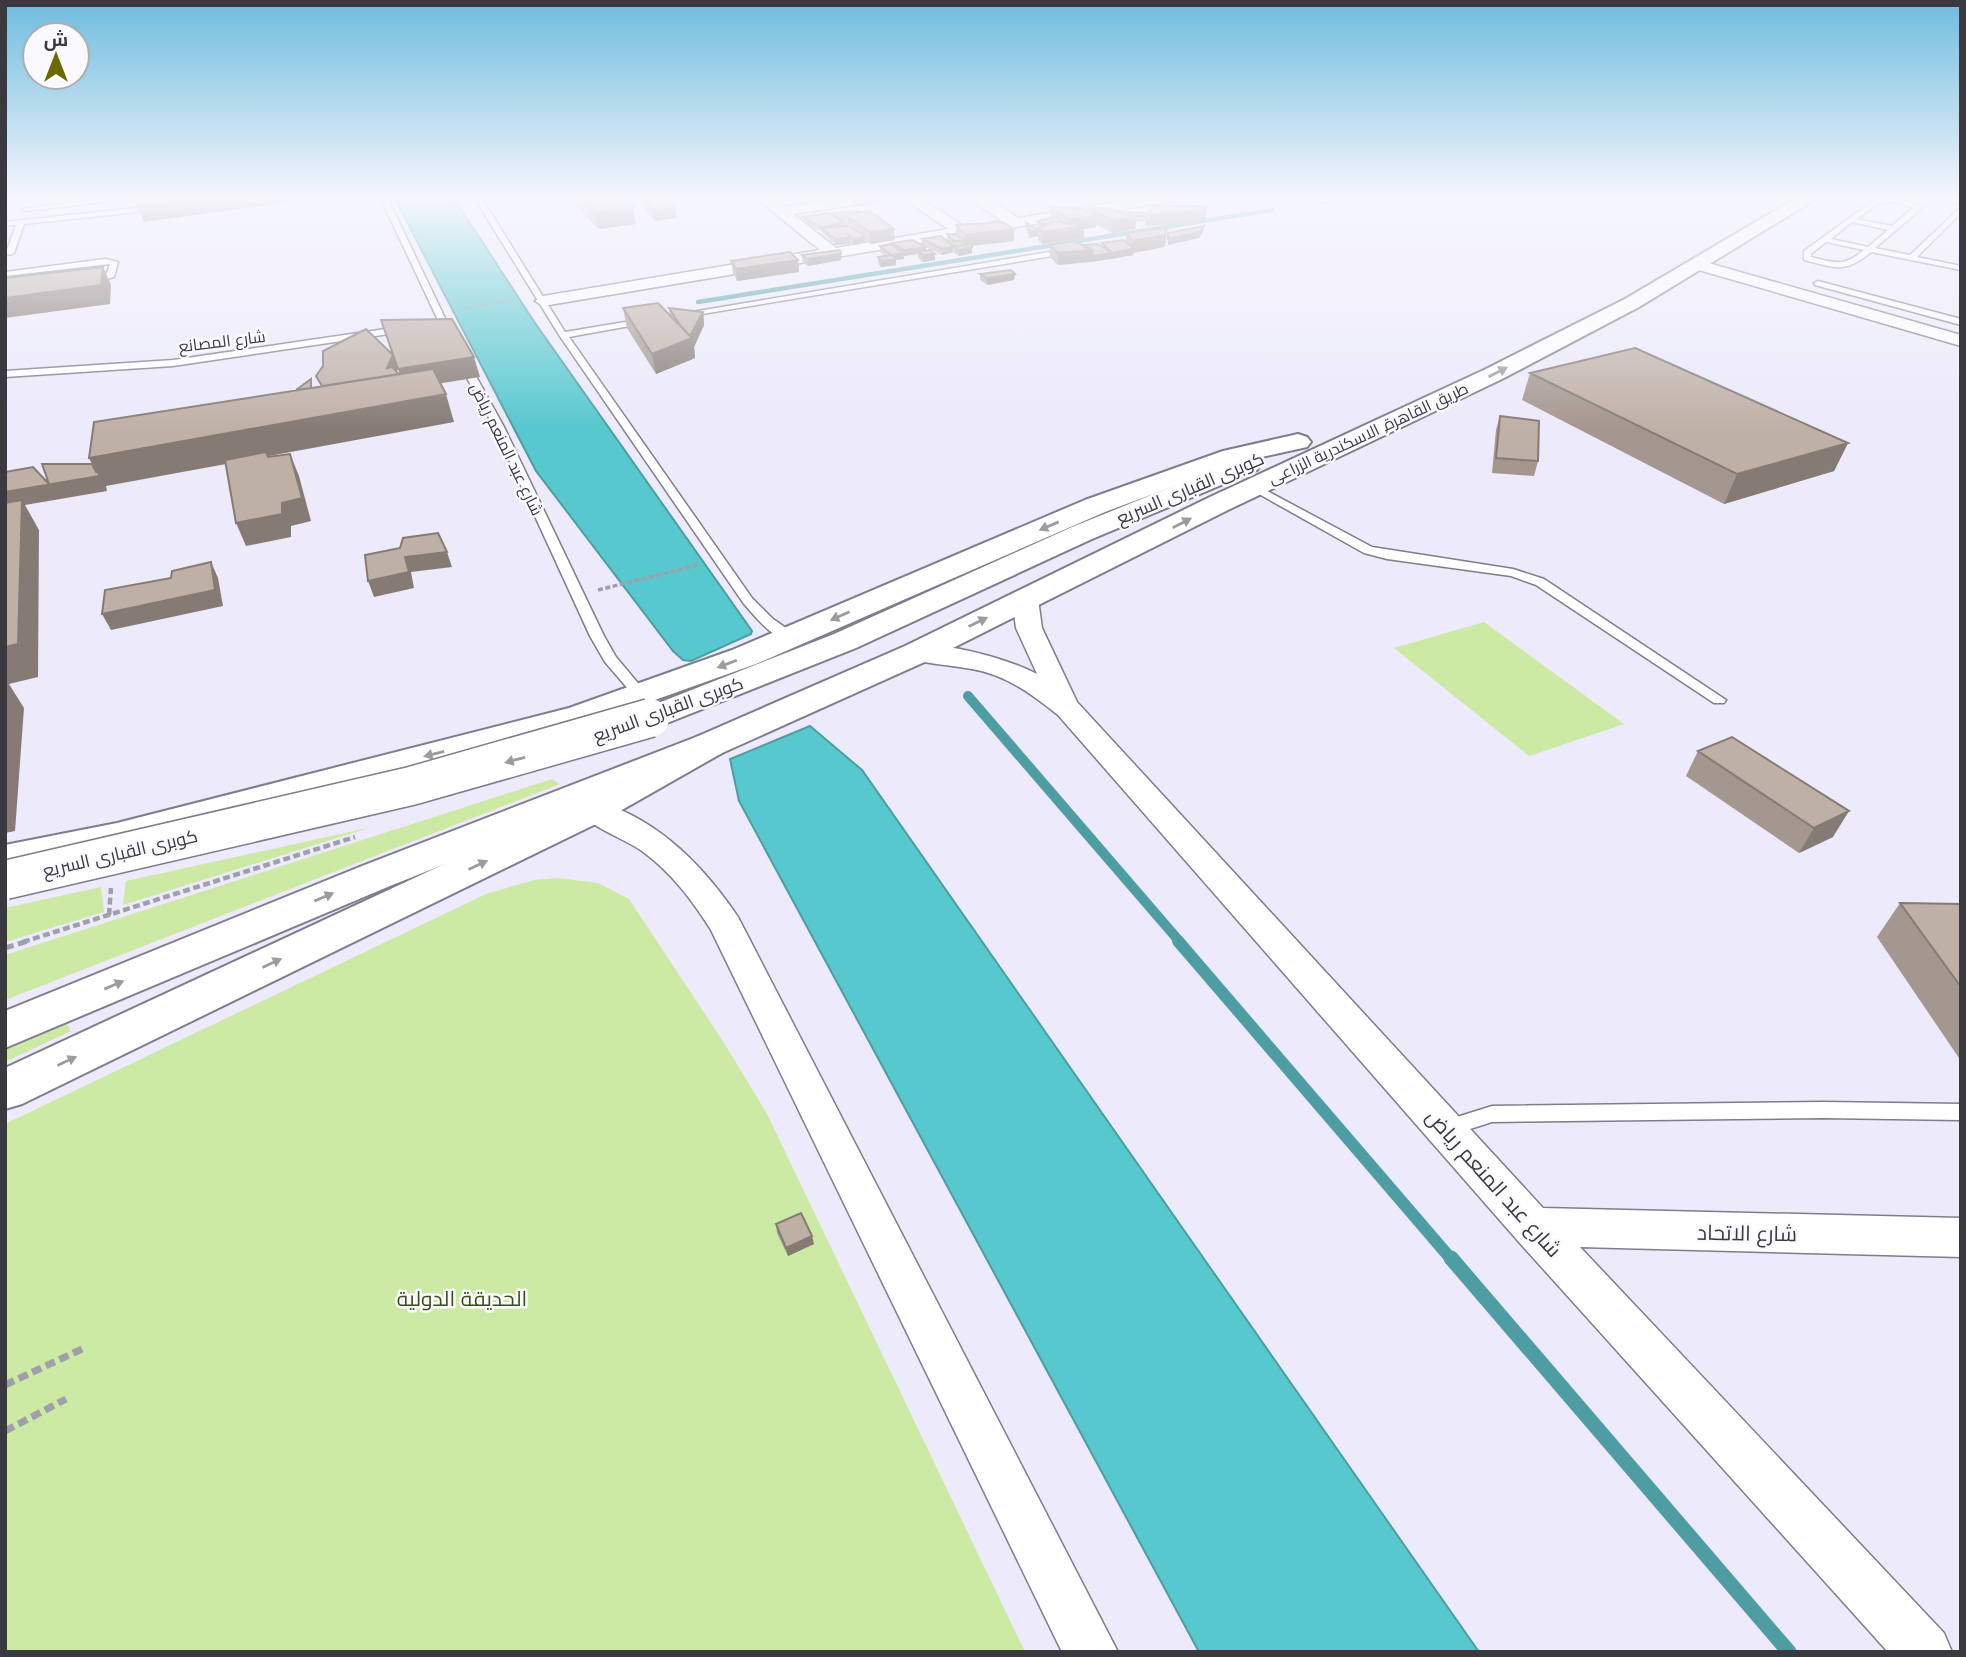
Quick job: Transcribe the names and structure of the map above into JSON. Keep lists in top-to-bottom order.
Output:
{
  "streets": {
    "highway": ["طريق القاهرة, الاسكندرية الزراعى", "كوبرى القبارى السريع"],
    "street": ["شارع عبد المنعم رياض", "شارع الاتحاد"],
    "lane": ["شارع المصانع"]
  },
  "crossings": [
    ["طريق القاهرة, الاسكندرية الزراعى", "شارع عبد المنعم رياض"],
    ["شارع عبد المنعم رياض", "كوبرى القبارى السريع"],
    ["شارع عبد المنعم رياض", "شارع الاتحاد"]
  ],
  "one_way": ["طريق القاهرة, الاسكندرية الزراعى"],
  "parks": ["الحديقة الدولية"],
  "north": "top"
}
